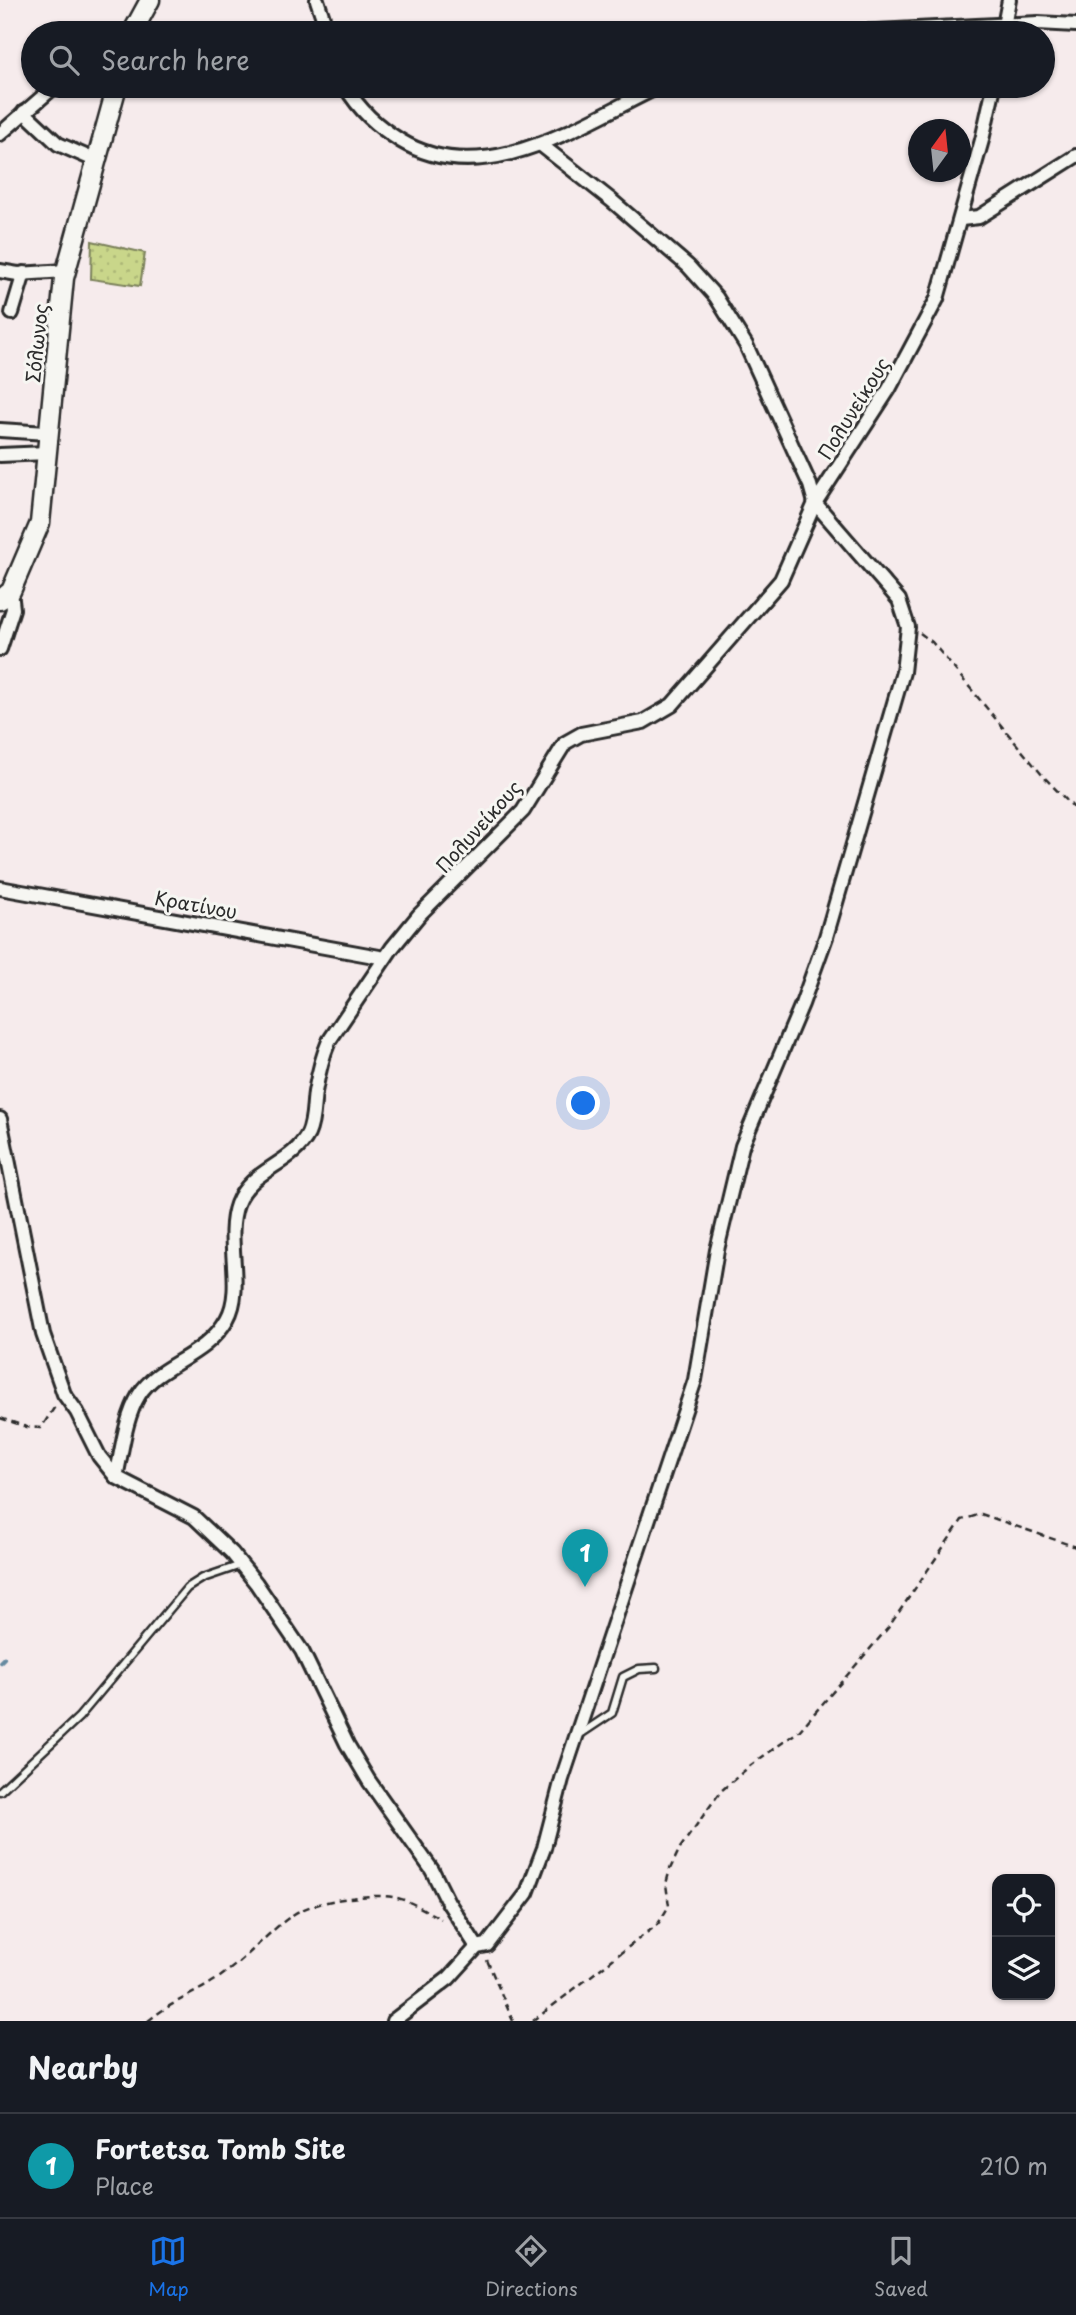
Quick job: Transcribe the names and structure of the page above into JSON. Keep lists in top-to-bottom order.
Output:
{
  "streets": {
    "street": ["Σόλωνος", "Πολυνείκους", "Κρατίνου"]
  },
  "crossings": [
    ["Πολυνείκους", "Κρατίνου"]
  ],
  "north": "top",
  "page": {
    "search": "Search here",
    "pins": "1",
    "heading": "Nearby",
    "list": [
      {
        "mark": "1",
        "name": "Fortetsa Tomb Site",
        "note": "Place",
        "value": "210 m"
      }
    ],
    "nav": ["Map", "Directions", "Saved"]
  }
}
